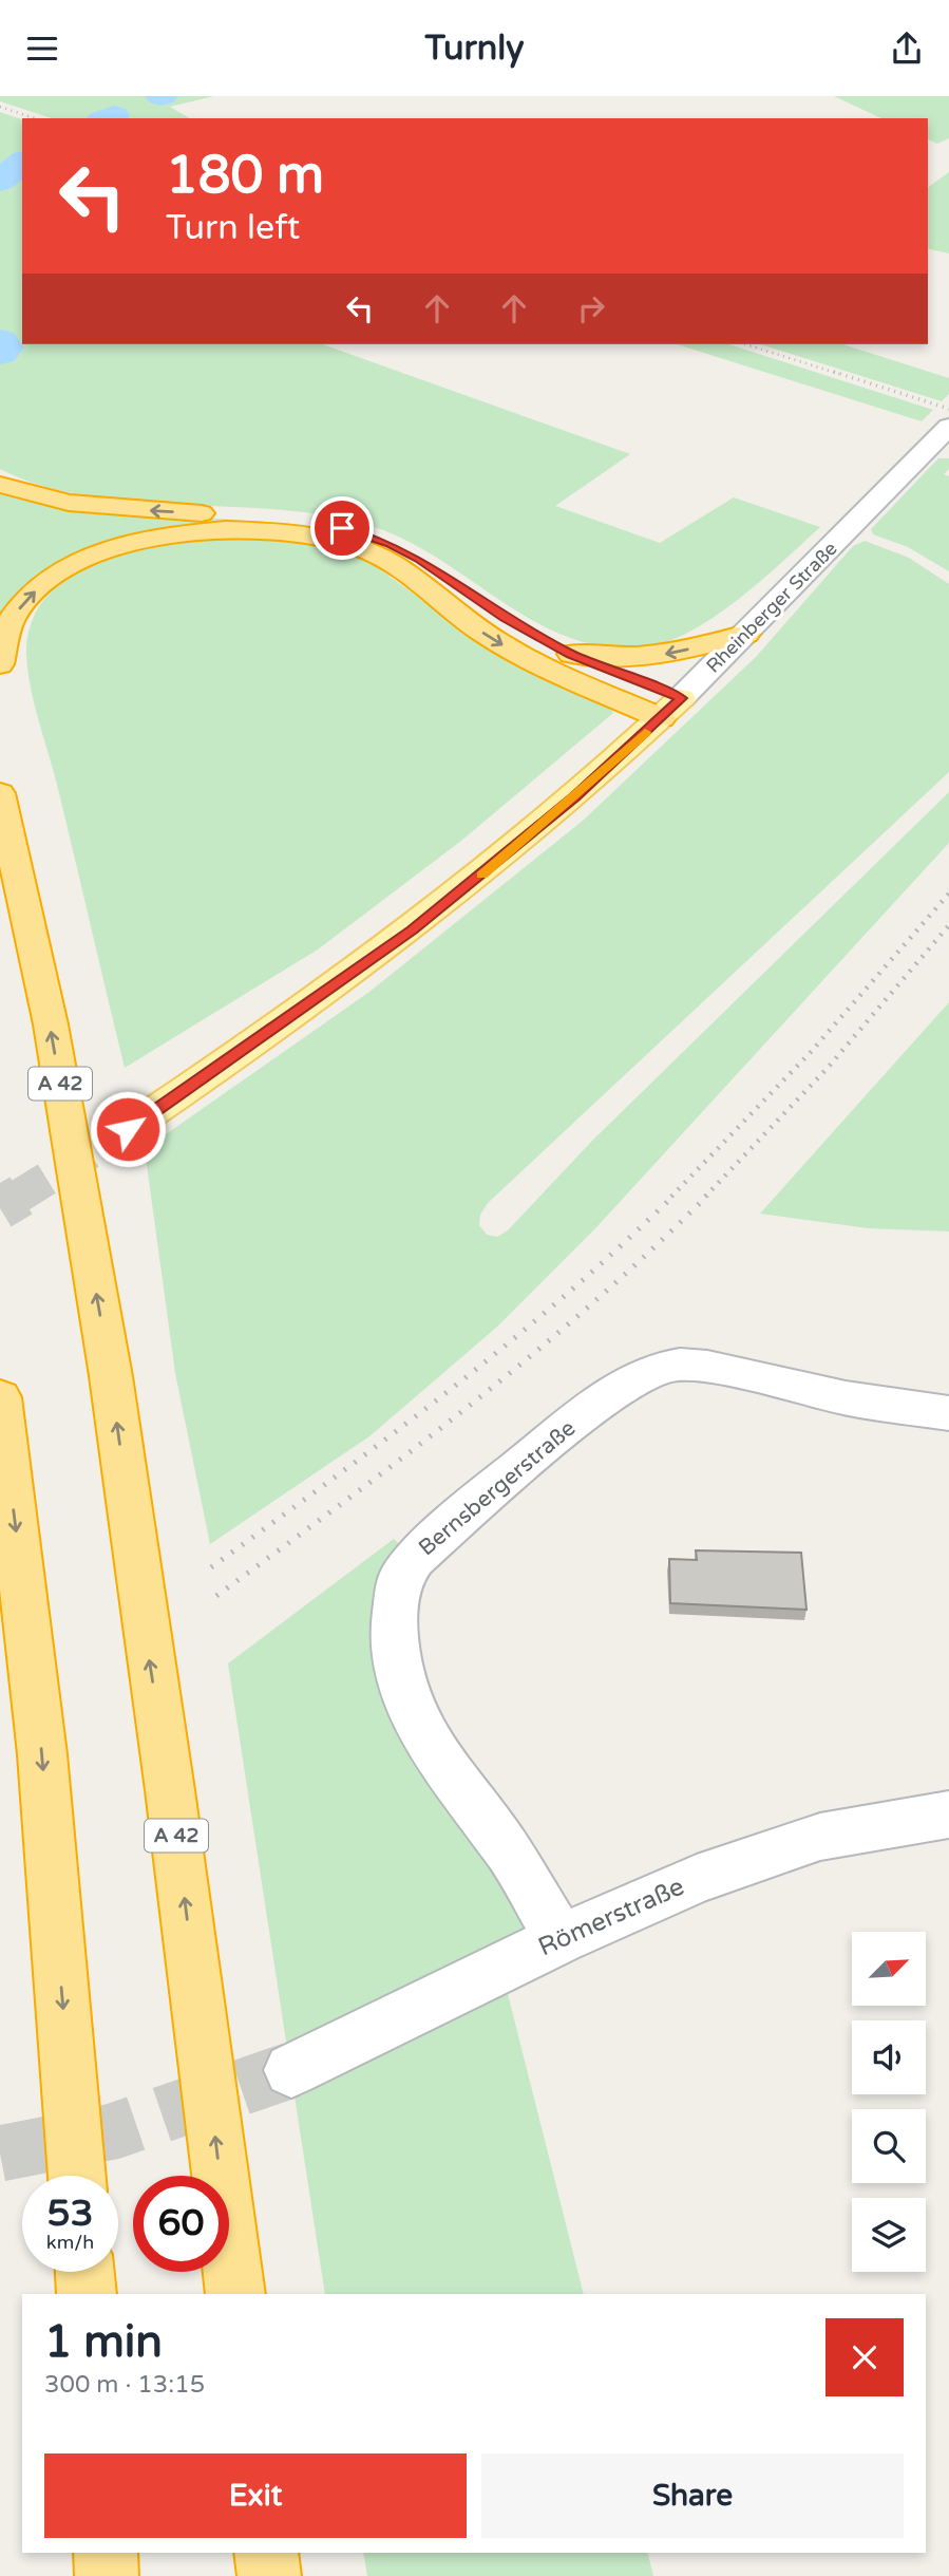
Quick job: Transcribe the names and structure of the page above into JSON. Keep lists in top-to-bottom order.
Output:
{
  "streets": {
    "highway": ["A 42"],
    "main road": ["Rheinberger Straße"],
    "street": ["Bernsbergerstraße", "Römerstraße"]
  },
  "crossings": [
    ["Bernsbergerstraße", "Römerstraße"]
  ],
  "north": "top right",
  "page": {
    "header": "Turnly",
    "turn": ["180 m", "Turn left"],
    "speed": "53 km/h",
    "limit": "60",
    "heading": ["1 min", "300 m · 13:15"],
    "buttons": ["Exit", "Share"]
  }
}
